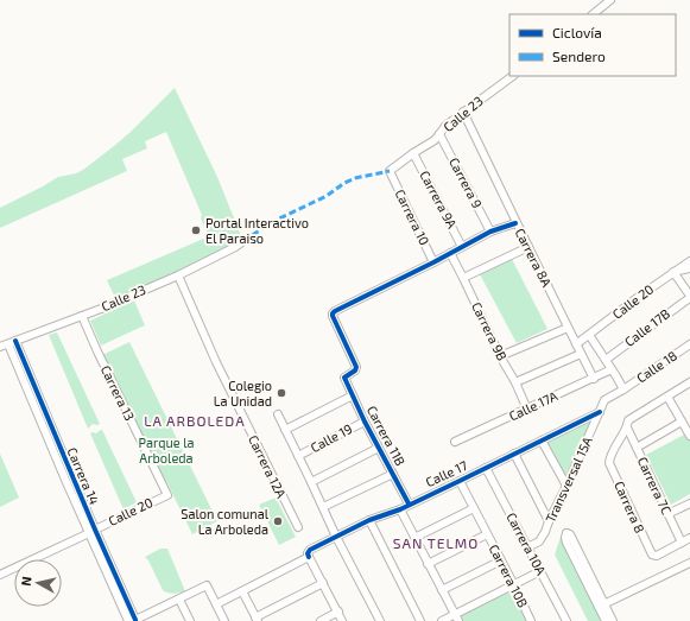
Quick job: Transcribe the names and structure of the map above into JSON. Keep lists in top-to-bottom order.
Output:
{
  "streets": {
    "street": [
      "Calle 23",
      "Carrera 9",
      "Carrera 9A",
      "Carrera 10",
      "Carrera 8A",
      "Calle 20",
      "Calle 17B",
      "Carrera 9B",
      "Calle 18",
      "Carrera 13",
      "Calle 17A",
      "Carrera 11B",
      "Calle 19",
      "Carrera 12A",
      "Calle 17",
      "Carrera 14",
      "Transversal 15A",
      "Carrera 7C",
      "Carrera 8",
      "Carrera 10A",
      "Carrera 10B"
    ]
  },
  "crossings": [
    ["Calle 23", "Carrera 9"],
    ["Calle 23", "Carrera 9A"],
    ["Calle 23", "Carrera 10"],
    ["Calle 23", "Carrera 8A"],
    ["Calle 23", "Carrera 13"],
    ["Calle 23", "Carrera 12A"],
    ["Calle 23", "Carrera 14"],
    ["Carrera 10", "Carrera 11B"],
    ["Carrera 8A", "Calle 20"],
    ["Carrera 8A", "Calle 17A"],
    ["Calle 20", "Carrera 13"],
    ["Calle 20", "Carrera 14"],
    ["Carrera 9B", "Calle 17A"],
    ["Calle 18", "Transversal 15A"],
    ["Carrera 11B", "Calle 19"],
    ["Carrera 11B", "Calle 17"],
    ["Calle 17", "Transversal 15A"],
    ["Calle 17", "Carrera 10A"],
    ["Calle 17", "Carrera 10B"],
    ["Transversal 15A", "Carrera 10A"],
    ["Carrera 7C", "Carrera 8"]
  ],
  "districts": ["LA ARBOLEDA", "SAN TELMO"],
  "parks": ["Parque la Arboleda"],
  "places": ["Portal Interactivo El Paraiso", "Colegio La Unidad", "Salon comunal La Arboleda"],
  "legend": ["Ciclovía", "Sendero"],
  "north": "left"
}
